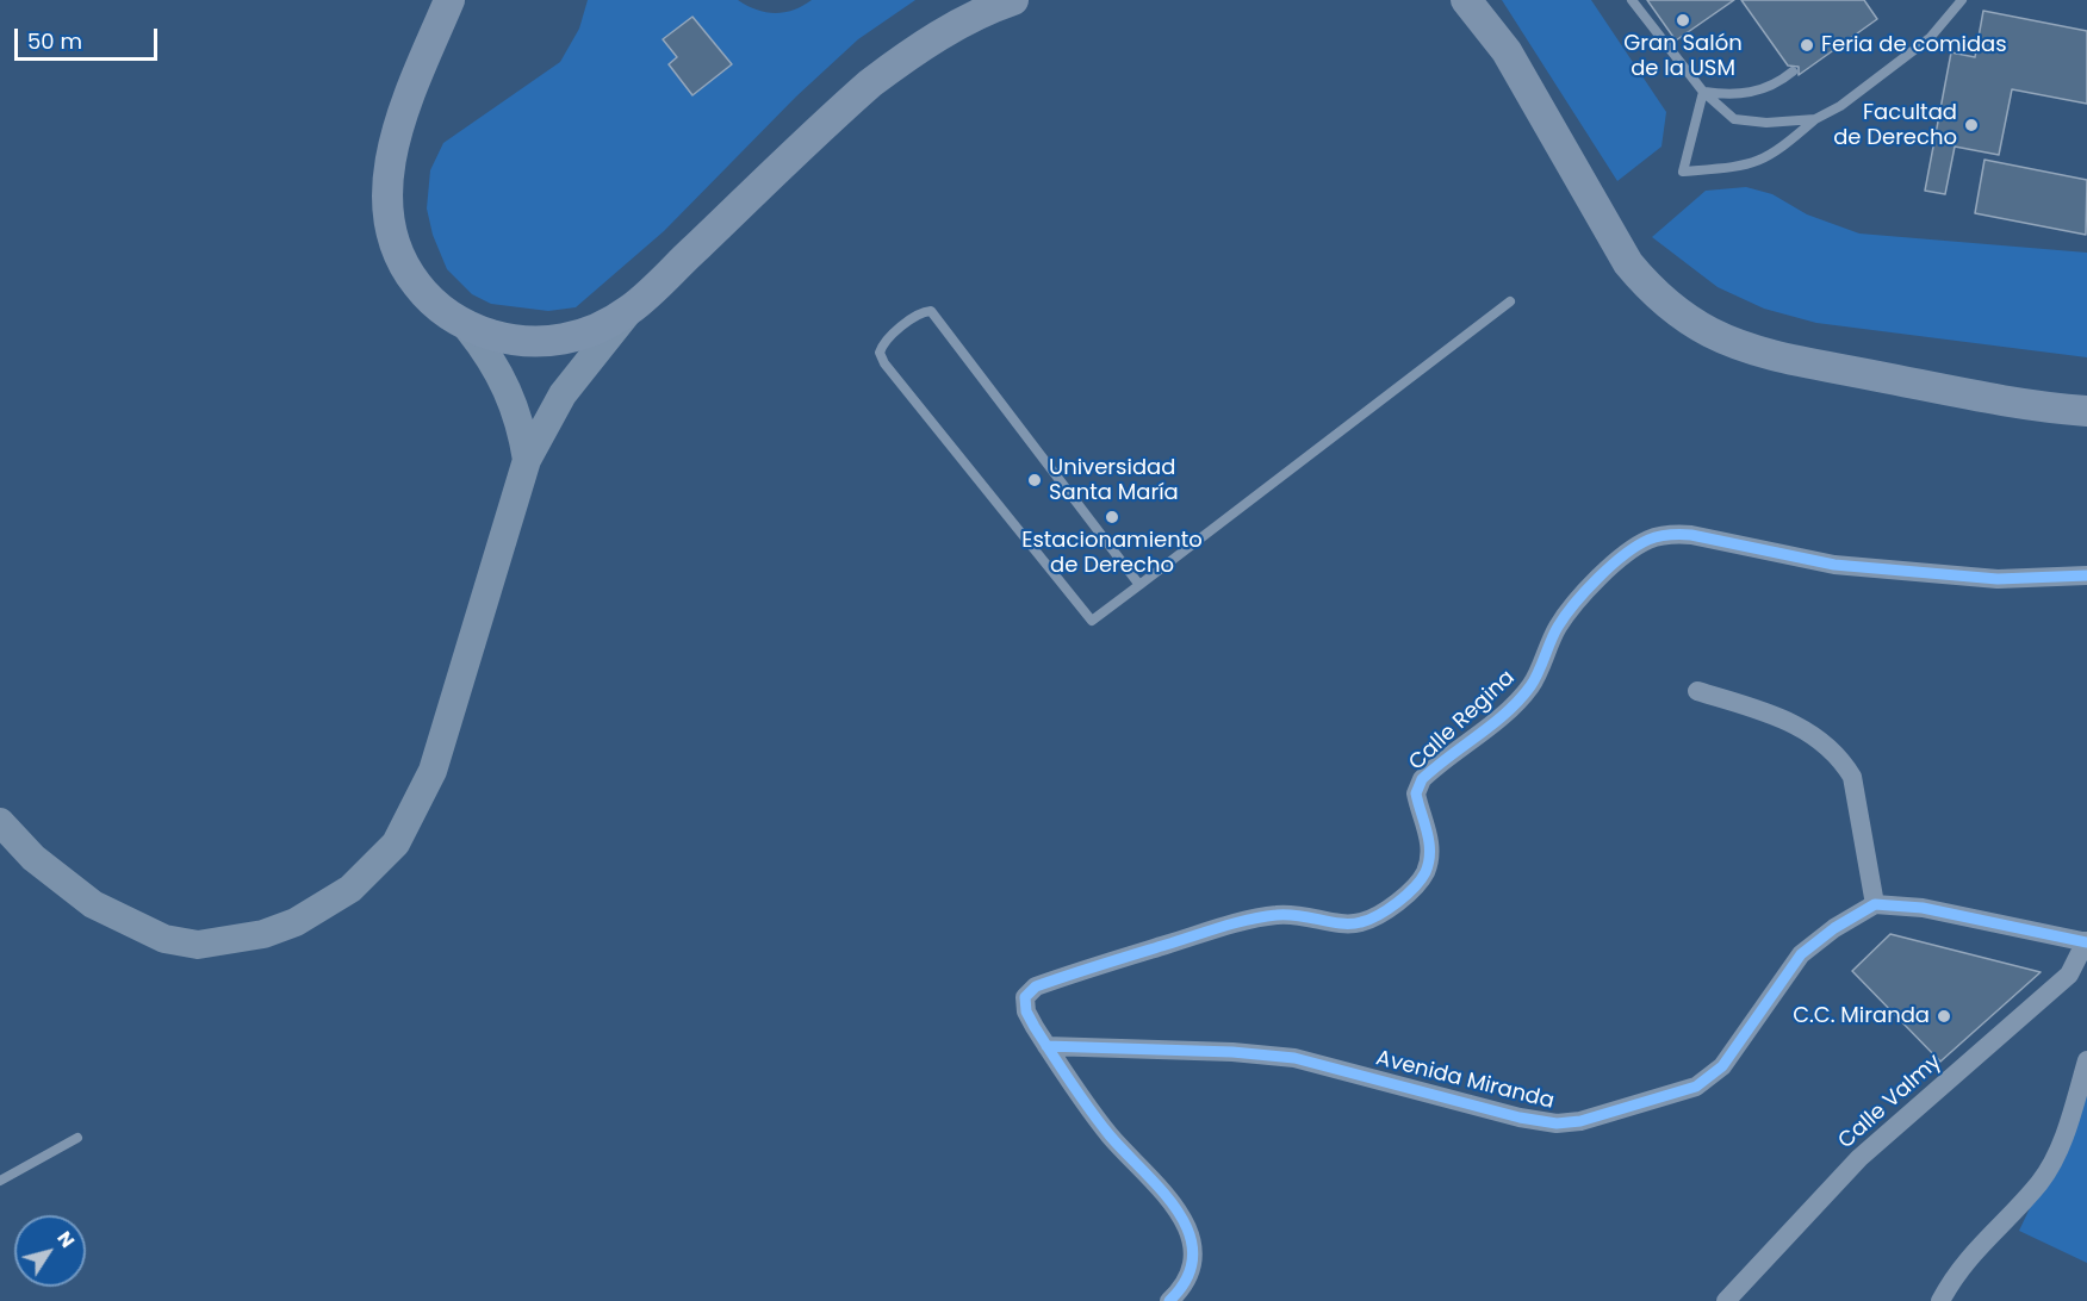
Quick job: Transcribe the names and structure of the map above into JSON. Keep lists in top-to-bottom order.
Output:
{
  "streets": {
    "street": ["Calle Regina", "Avenida Miranda", "Calle Valmy"]
  },
  "crossings": [
    ["Calle Regina", "Avenida Miranda"]
  ],
  "places": [
    "Gran Salón de la USM",
    "Feria de comidas",
    "Facultad de Derecho",
    "Universidad Santa María",
    "Estacionamiento de Derecho",
    "C.C. Miranda"
  ],
  "scale_bar": "50 m",
  "north": "top right"
}
